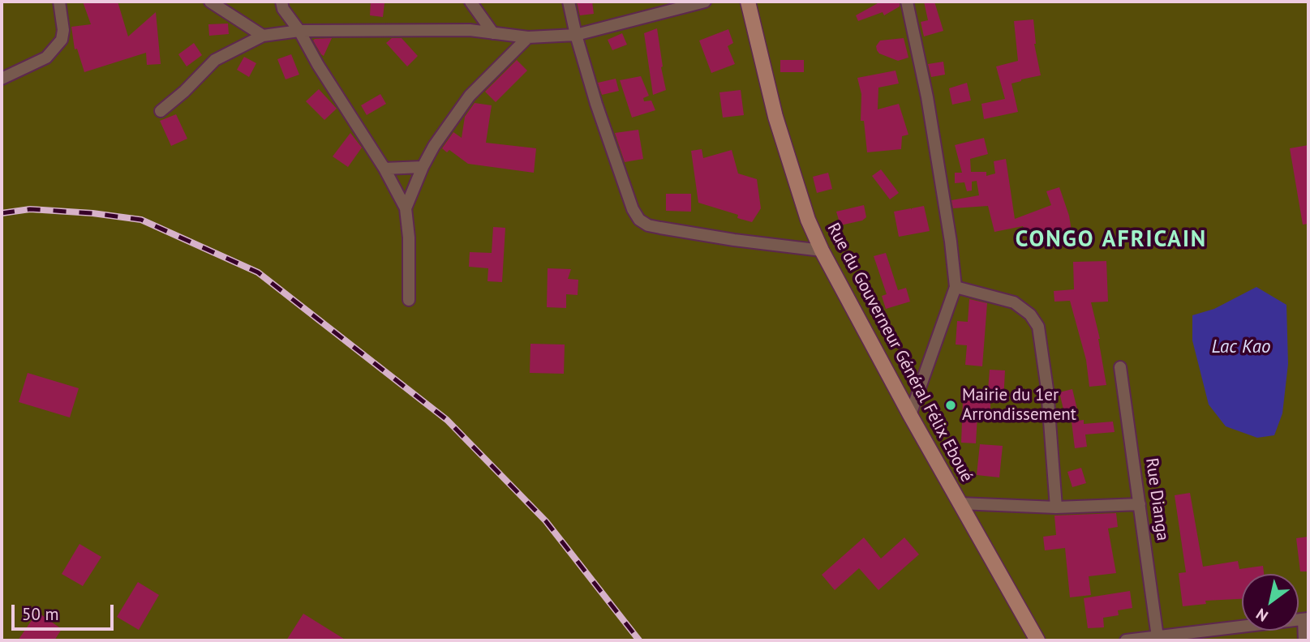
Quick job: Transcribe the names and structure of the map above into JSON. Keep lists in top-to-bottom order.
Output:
{
  "streets": {
    "main road": ["Rue du Gouverneur Général Félix Eboué"],
    "street": ["Rue Dianga"]
  },
  "districts": ["CONGO AFRICAIN"],
  "water": ["Lac Kao"],
  "places": ["Mairie du 1er Arrondissement"],
  "scale_bar": "50 m",
  "north": "bottom left"
}
